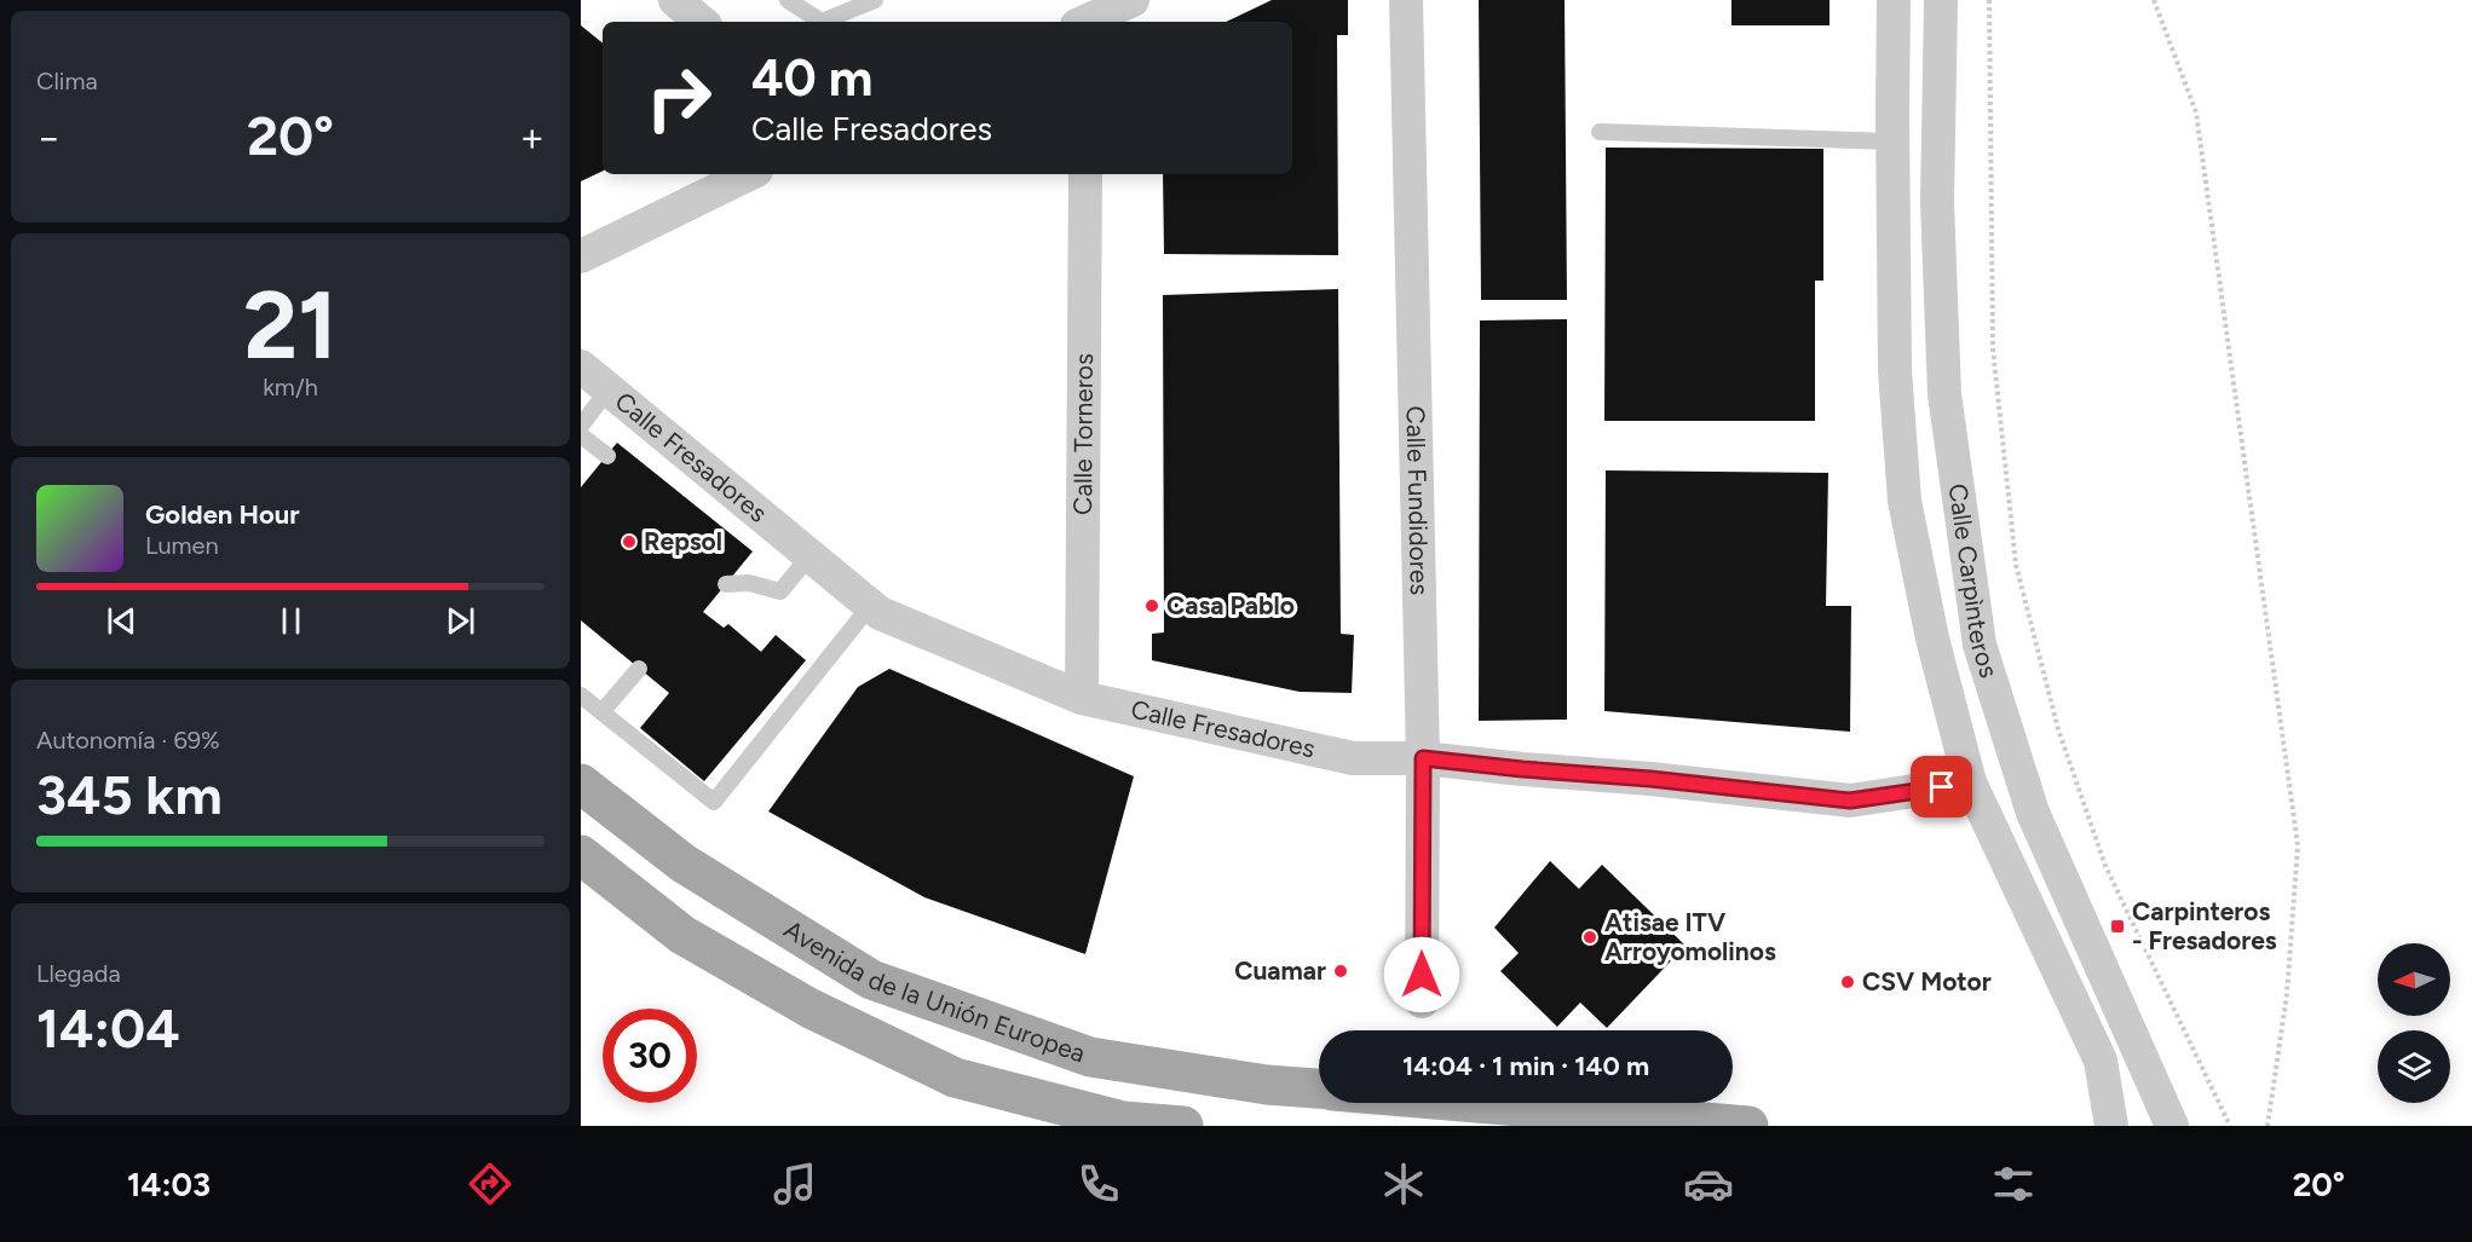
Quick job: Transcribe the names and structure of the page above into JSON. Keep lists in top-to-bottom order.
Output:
{
  "streets": {
    "main road": ["Avenida de la Unión Europea"],
    "street": [
      "Calle Torneros",
      "Calle Fresadores",
      "Calle Fundidores",
      "Calle Carpìnteros"
    ]
  },
  "crossings": [
    ["Calle Torneros", "Calle Fresadores"],
    ["Calle Fresadores", "Calle Fundidores"],
    ["Calle Fresadores", "Calle Carpìnteros"]
  ],
  "places": {
    "other": [
      "Repsol",
      "Casa Pablo",
      "Atisae ITV Arroyomolinos",
      "Cuamar",
      "CSV Motor"
    ],
    "transit": ["Carpinteros - Fresadores"]
  },
  "north": "left",
  "page": {
    "tile": [
      "Clima",
      ["21", "km/h"],
      ["Autonomía · 69%", "345 km"],
      ["Llegada", "14:04"]
    ],
    "turn": ["40 m", "Calle Fresadores"],
    "heat": ["−", "20°", "+"],
    "song": ["Golden Hour", "Lumen"],
    "limit": "30",
    "trip": "14:04 · 1 min · 140 m",
    "tabs": ["14:03", "20°"]
  }
}
